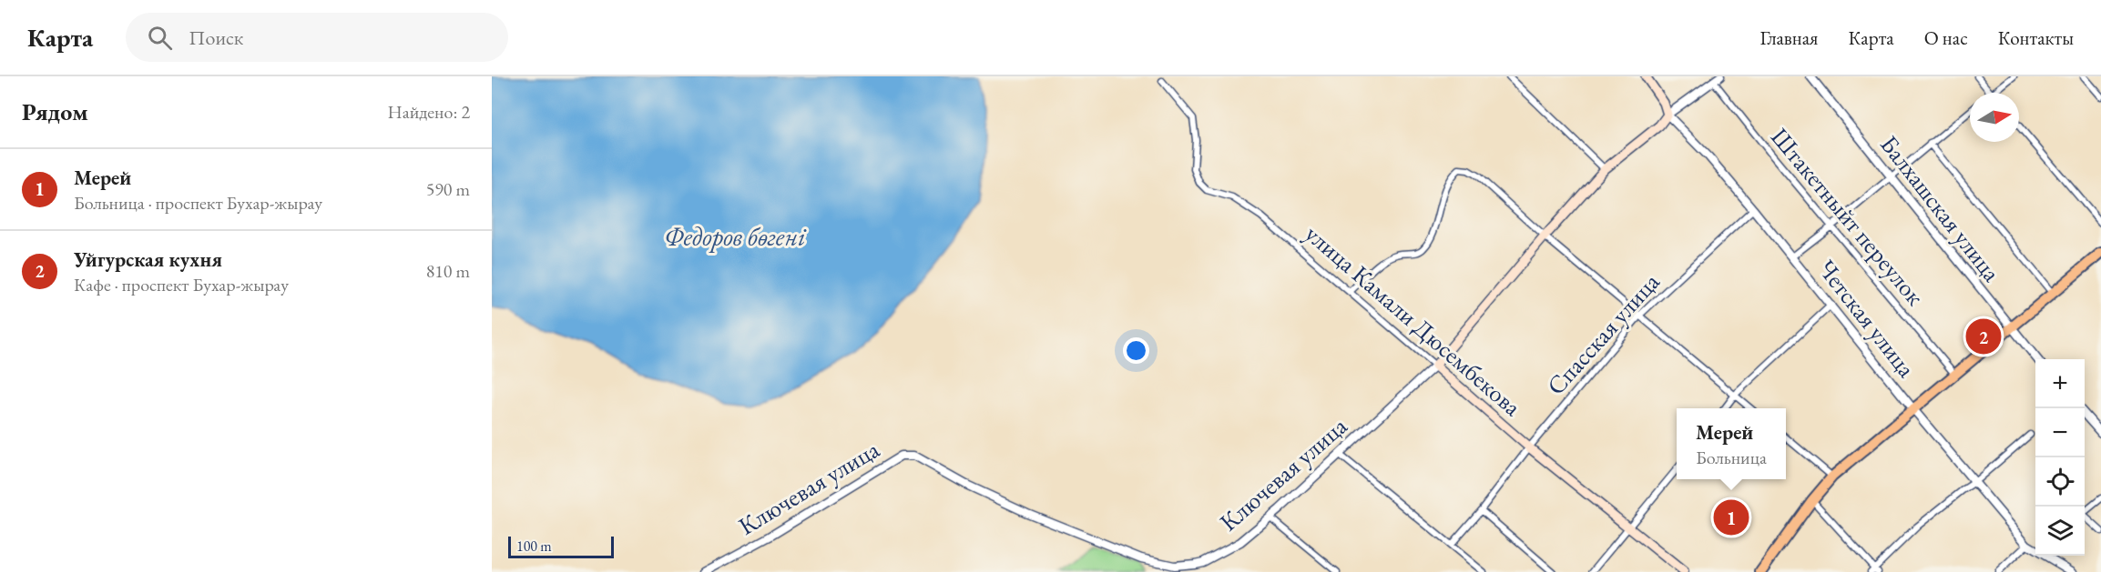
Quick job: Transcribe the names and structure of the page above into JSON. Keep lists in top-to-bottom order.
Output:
{
  "streets": {
    "main road": ["Четская улица", "улица Камали Дюсембекова", "Ключевая улица"],
    "street": ["Балхашская улица", "Штакетныйт переулок", "Спасская улица"]
  },
  "crossings": [
    ["Штакетныйт переулок", "Ключевая улица"],
    ["Четская улица", "Спасская улица"],
    ["Четская улица", "Ключевая улица"],
    ["улица Камали Дюсембекова", "Спасская улица"],
    ["улица Камали Дюсембекова", "Ключевая улица"]
  ],
  "water": ["Федоров бөгені"],
  "scale_bar": "100 m",
  "north": "right",
  "page": {
    "header": "Карта",
    "search": "Поиск",
    "nav": [
      "Главная",
      "Карта",
      "О нас",
      "Контакты"
    ],
    "heading": ["Рядом", "Найдено: 2"],
    "list": [
      {
        "mark": "1",
        "name": "Мерей",
        "note": "Больница · проспект Бухар-жырау",
        "value": "590 m"
      },
      {
        "mark": "2",
        "name": "Уйгурская кухня",
        "note": "Кафе · проспект Бухар-жырау",
        "value": "810 m"
      }
    ],
    "pins": ["2", "1"],
    "map_buttons": ["+", "−"],
    "popup": ["Мерей", "Больница"],
    "scale": "100 m"
  }
}
